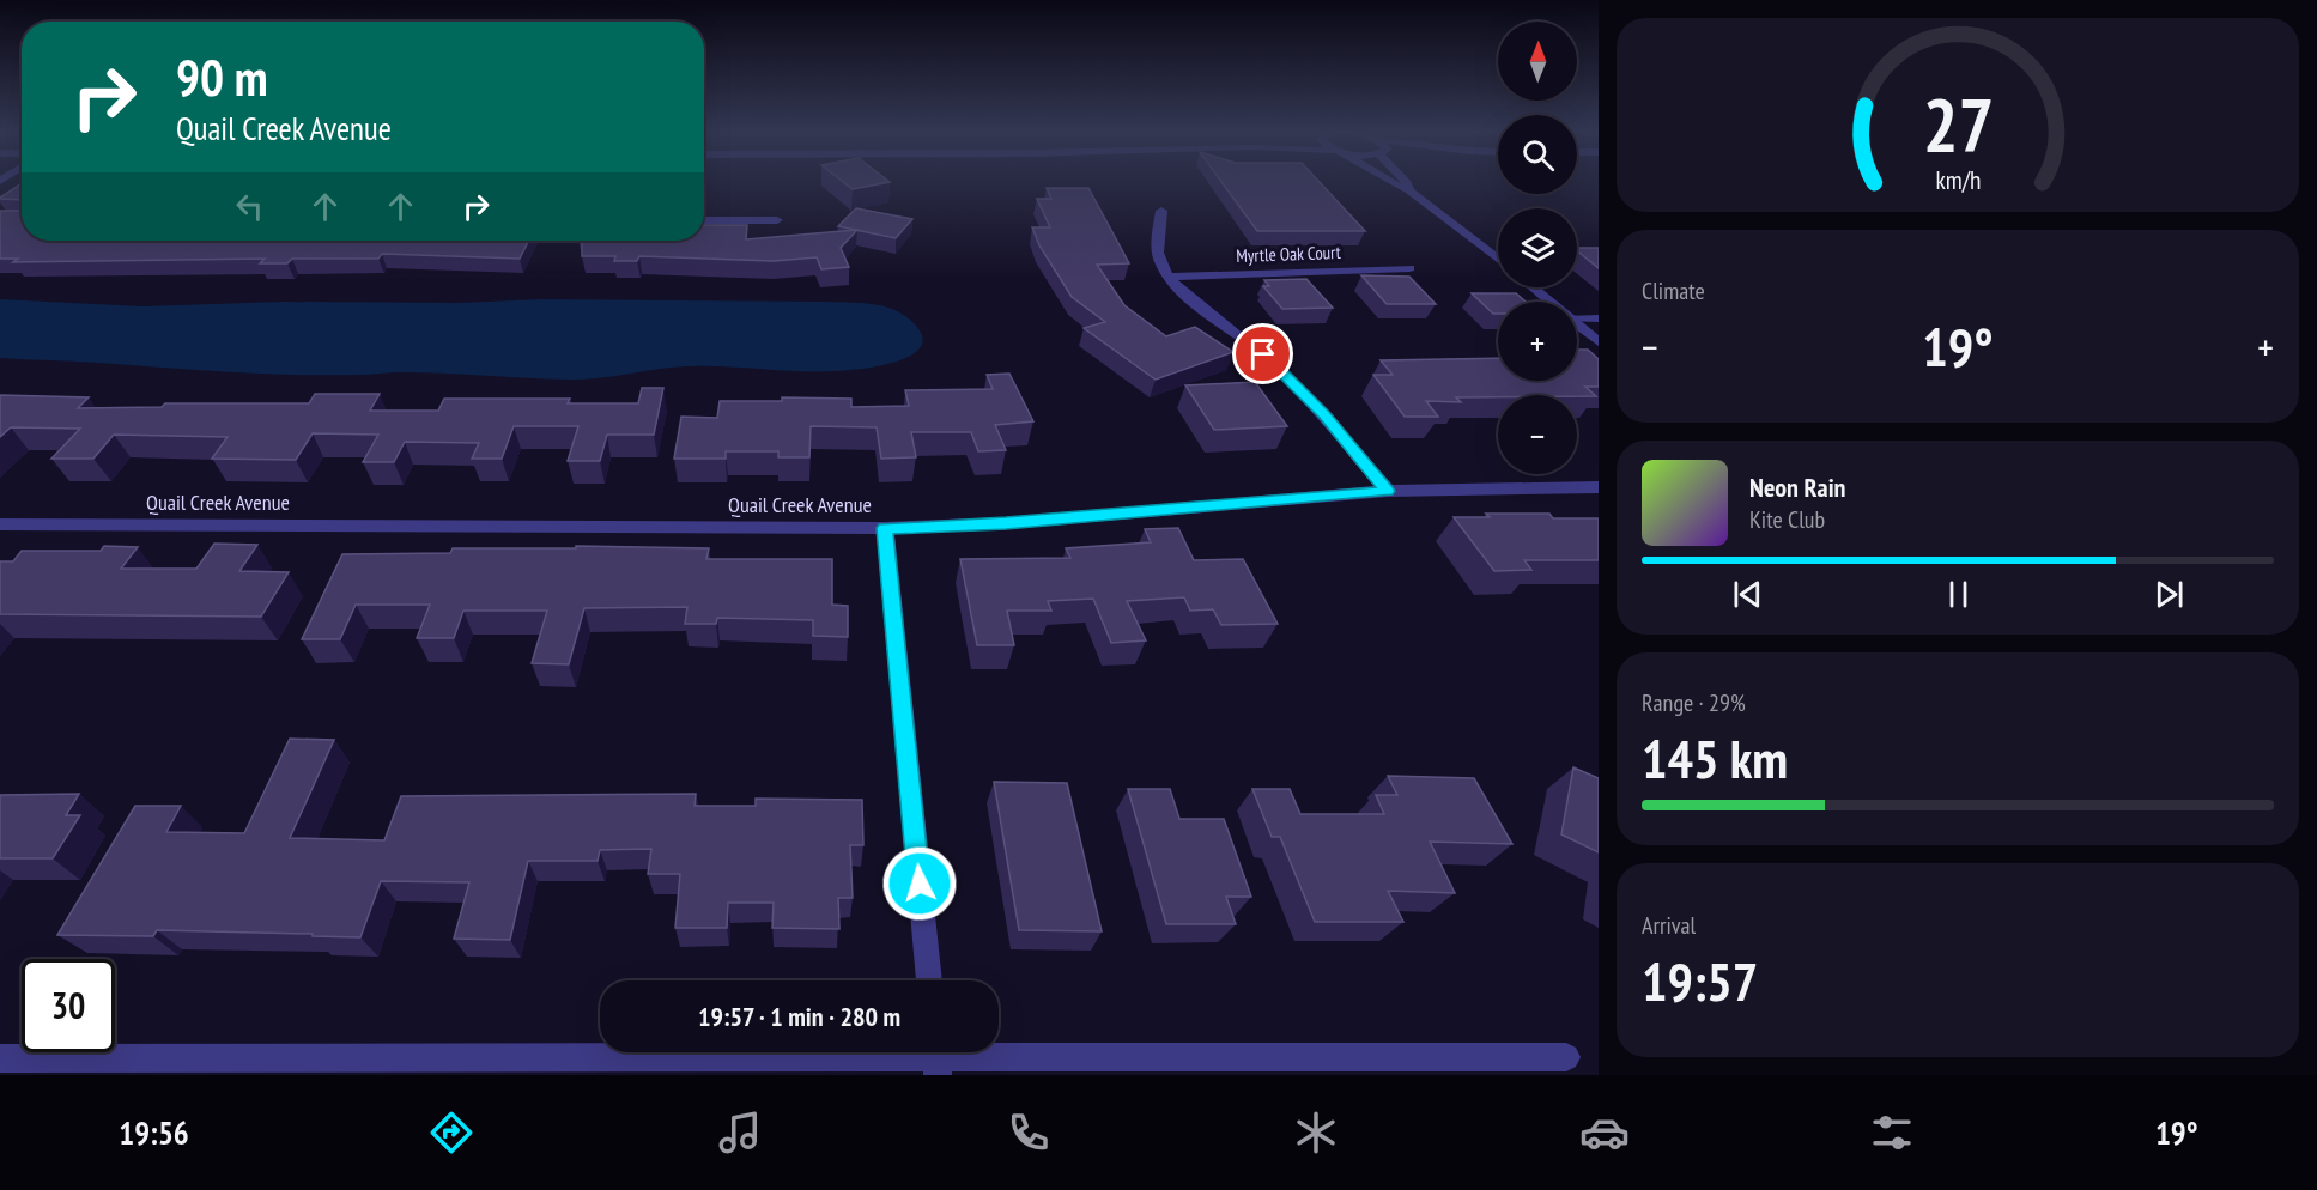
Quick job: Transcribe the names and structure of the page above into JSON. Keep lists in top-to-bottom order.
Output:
{
  "streets": {
    "street": ["Myrtle Oak Court", "Quail Creek Avenue"]
  },
  "north": "top",
  "page": {
    "map_buttons": ["+", "−"],
    "turn": ["90 m", "Quail Creek Avenue"],
    "tile": [
      "Climate",
      ["Range · 29%", "145 km"],
      ["Arrival", "19:57"]
    ],
    "heat": ["−", "19°", "+"],
    "song": ["Neon Rain", "Kite Club"],
    "limit": "30",
    "trip": "19:57 · 1 min · 280 m",
    "tabs": ["19:56", "19°"],
    "gauge": ["27", "km/h"]
  }
}
